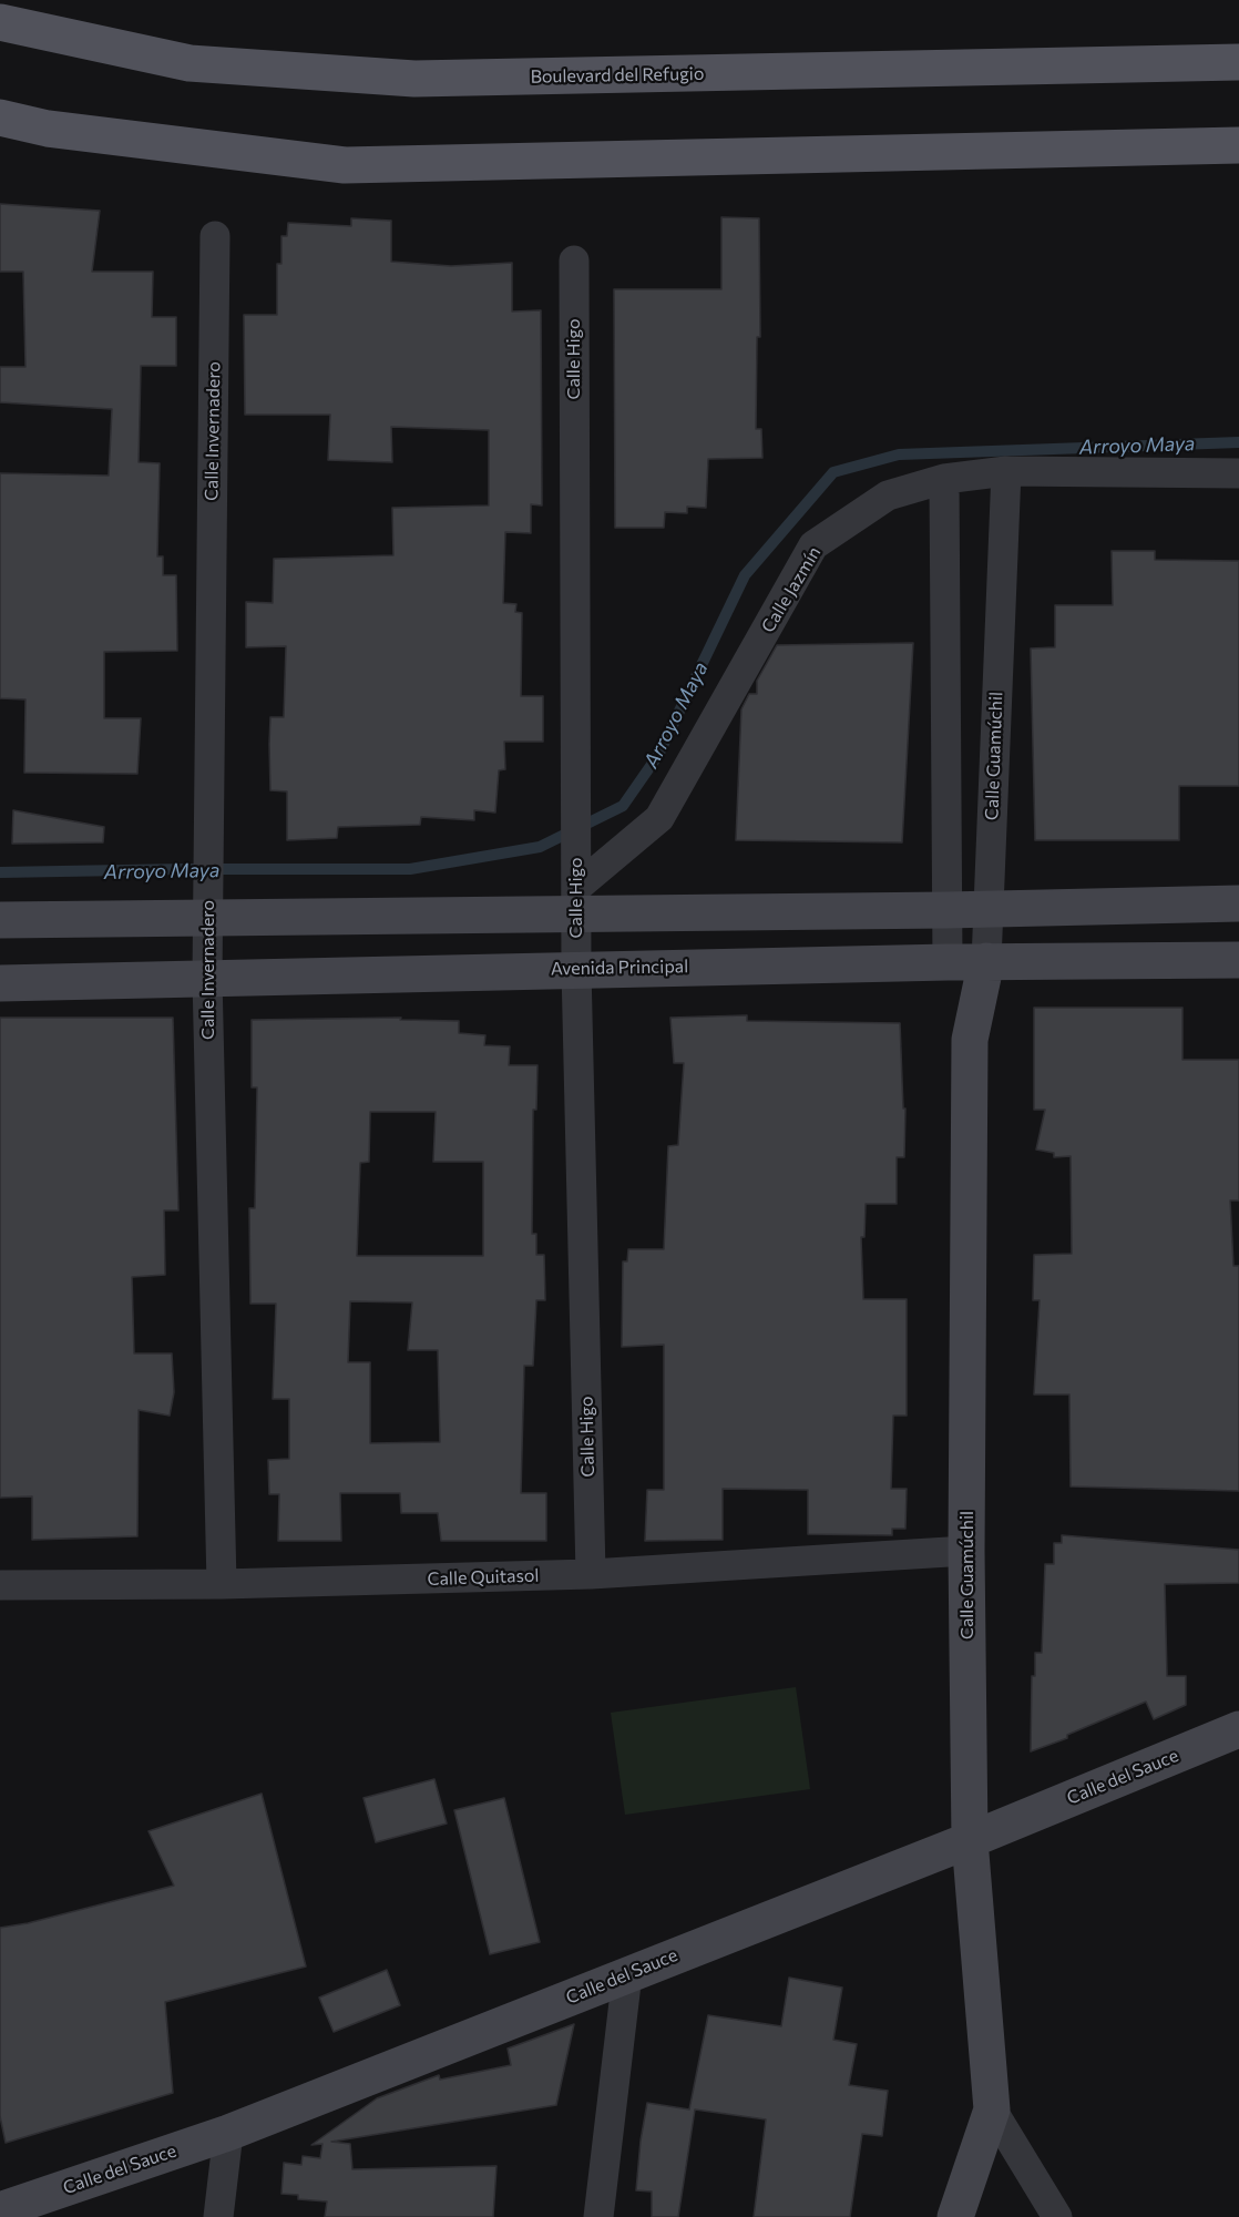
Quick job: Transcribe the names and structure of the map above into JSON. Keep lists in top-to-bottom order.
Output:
{
  "streets": {
    "main road": ["Boulevard del Refugio"],
    "street": [
      "Calle Higo",
      "Calle Invernadero",
      "Calle Jazmín",
      "Calle Guamúchil",
      "Avenida Principal",
      "Calle Quitasol",
      "Calle del Sauce"
    ]
  },
  "crossings": [
    ["Calle Higo", "Calle Jazmín"],
    ["Calle Higo", "Avenida Principal"],
    ["Calle Higo", "Calle Quitasol"],
    ["Calle Invernadero", "Avenida Principal"],
    ["Calle Invernadero", "Calle Quitasol"],
    ["Calle Jazmín", "Calle Guamúchil"],
    ["Calle Guamúchil", "Avenida Principal"],
    ["Calle Guamúchil", "Calle Quitasol"],
    ["Calle Guamúchil", "Calle del Sauce"]
  ],
  "water": ["Arroyo Maya"]
}
